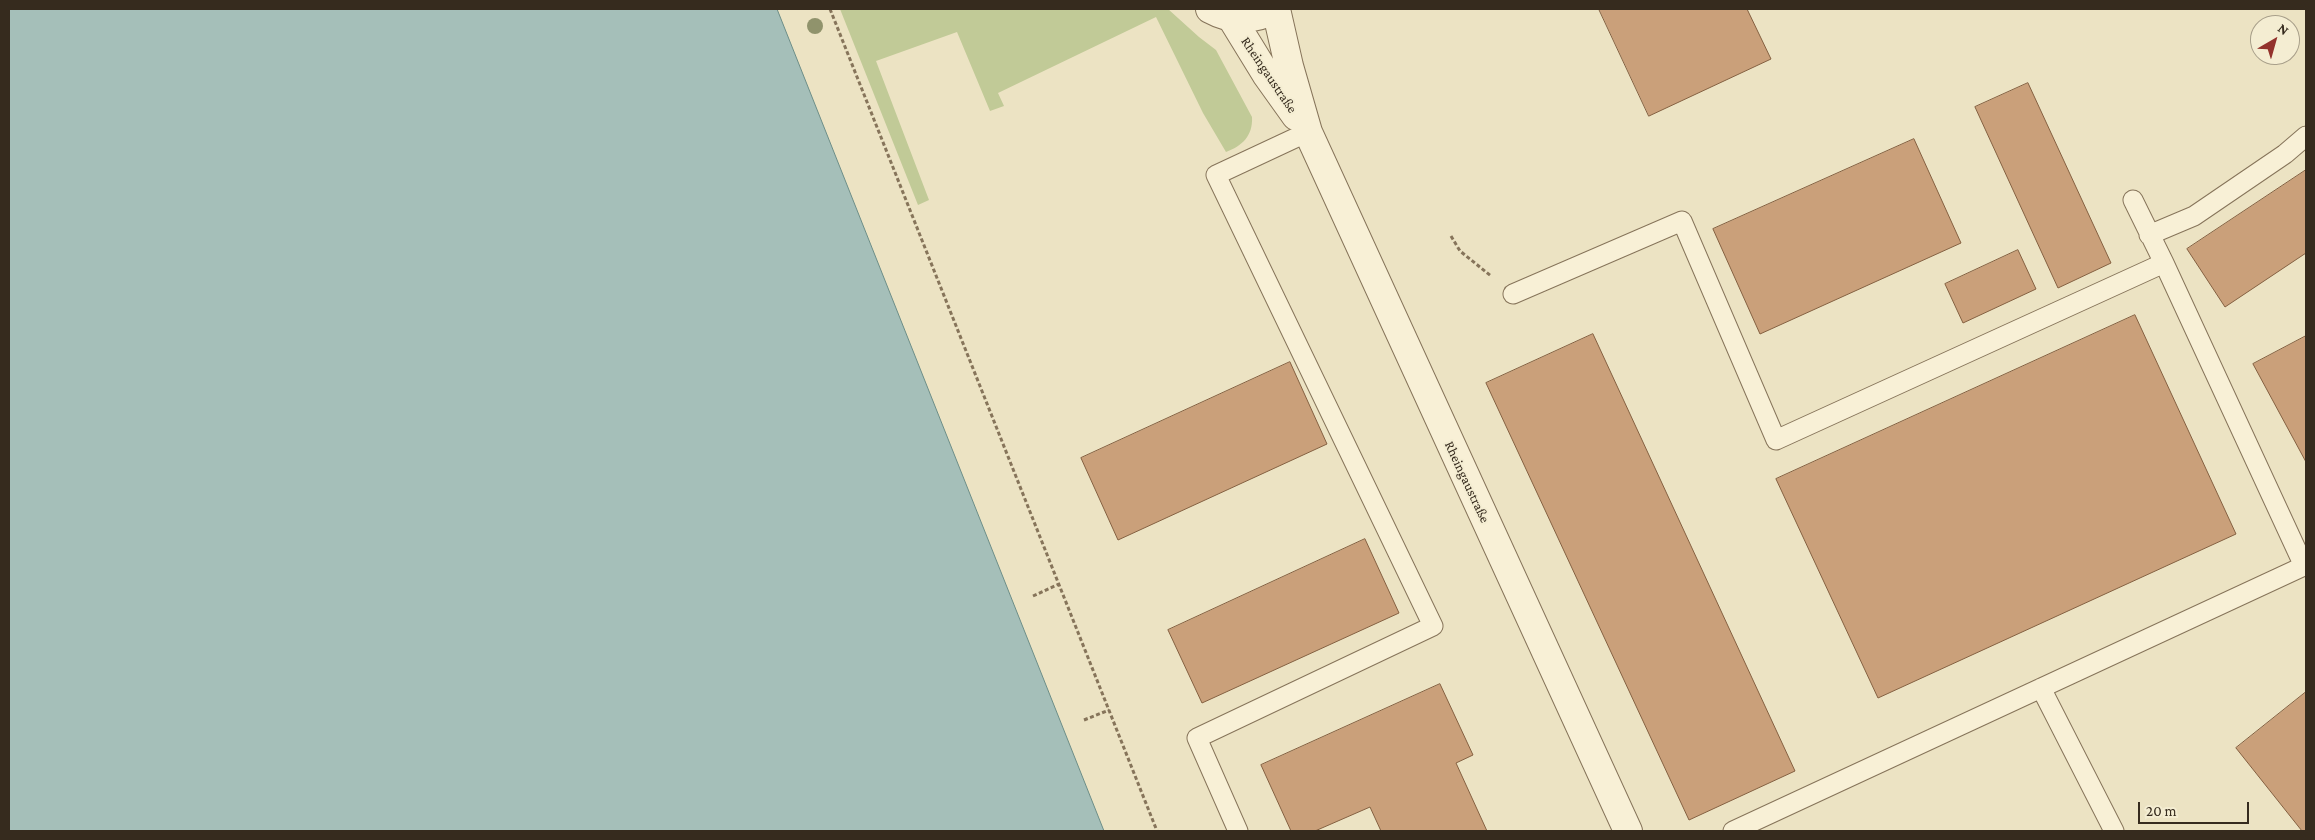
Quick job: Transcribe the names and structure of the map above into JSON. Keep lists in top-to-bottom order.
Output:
{
  "streets": {
    "street": ["Rheingaustraße"]
  },
  "scale_bar": "20 m",
  "north": "top right"
}
